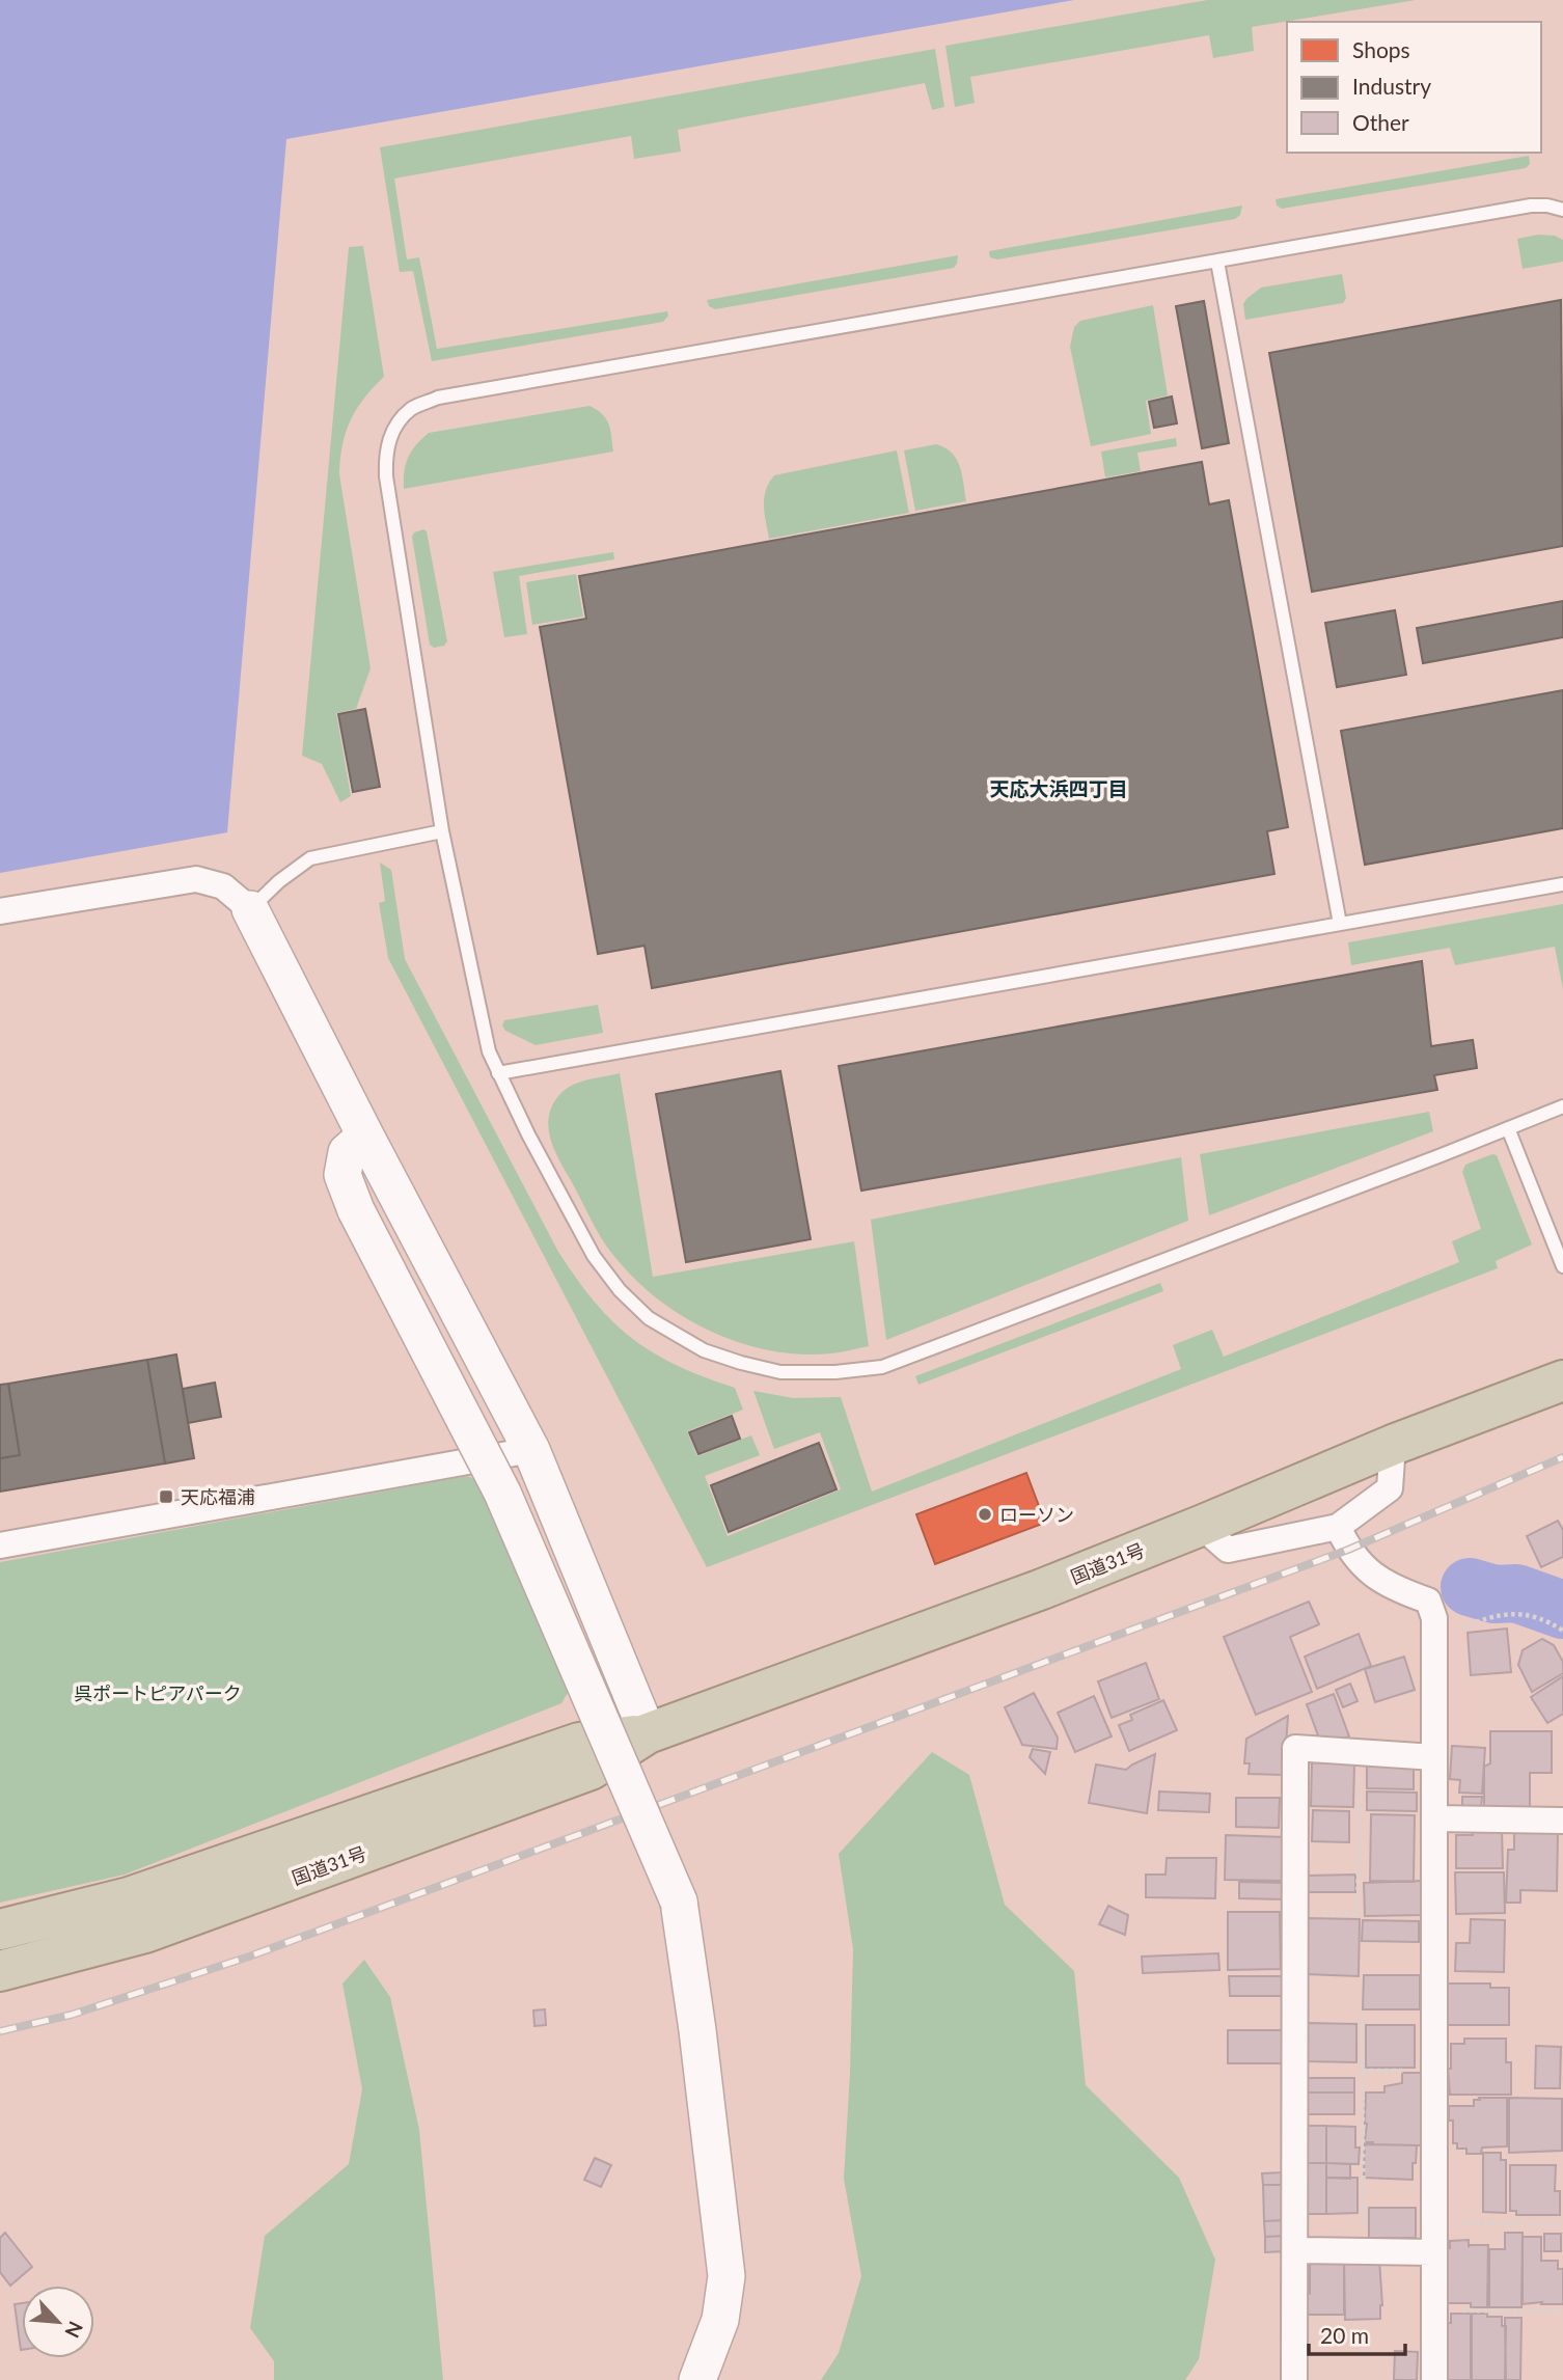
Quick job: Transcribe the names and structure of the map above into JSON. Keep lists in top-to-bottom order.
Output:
{
  "streets": {
    "highway": ["国道31号"]
  },
  "districts": ["天応大浜四丁目"],
  "parks": ["呉ポートピアパーク"],
  "places": {
    "transit": ["天応福浦"],
    "other": ["ローソン"]
  },
  "legend": ["Shops", "Industry", "Other"],
  "scale_bar": "20 m",
  "north": "bottom right"
}
